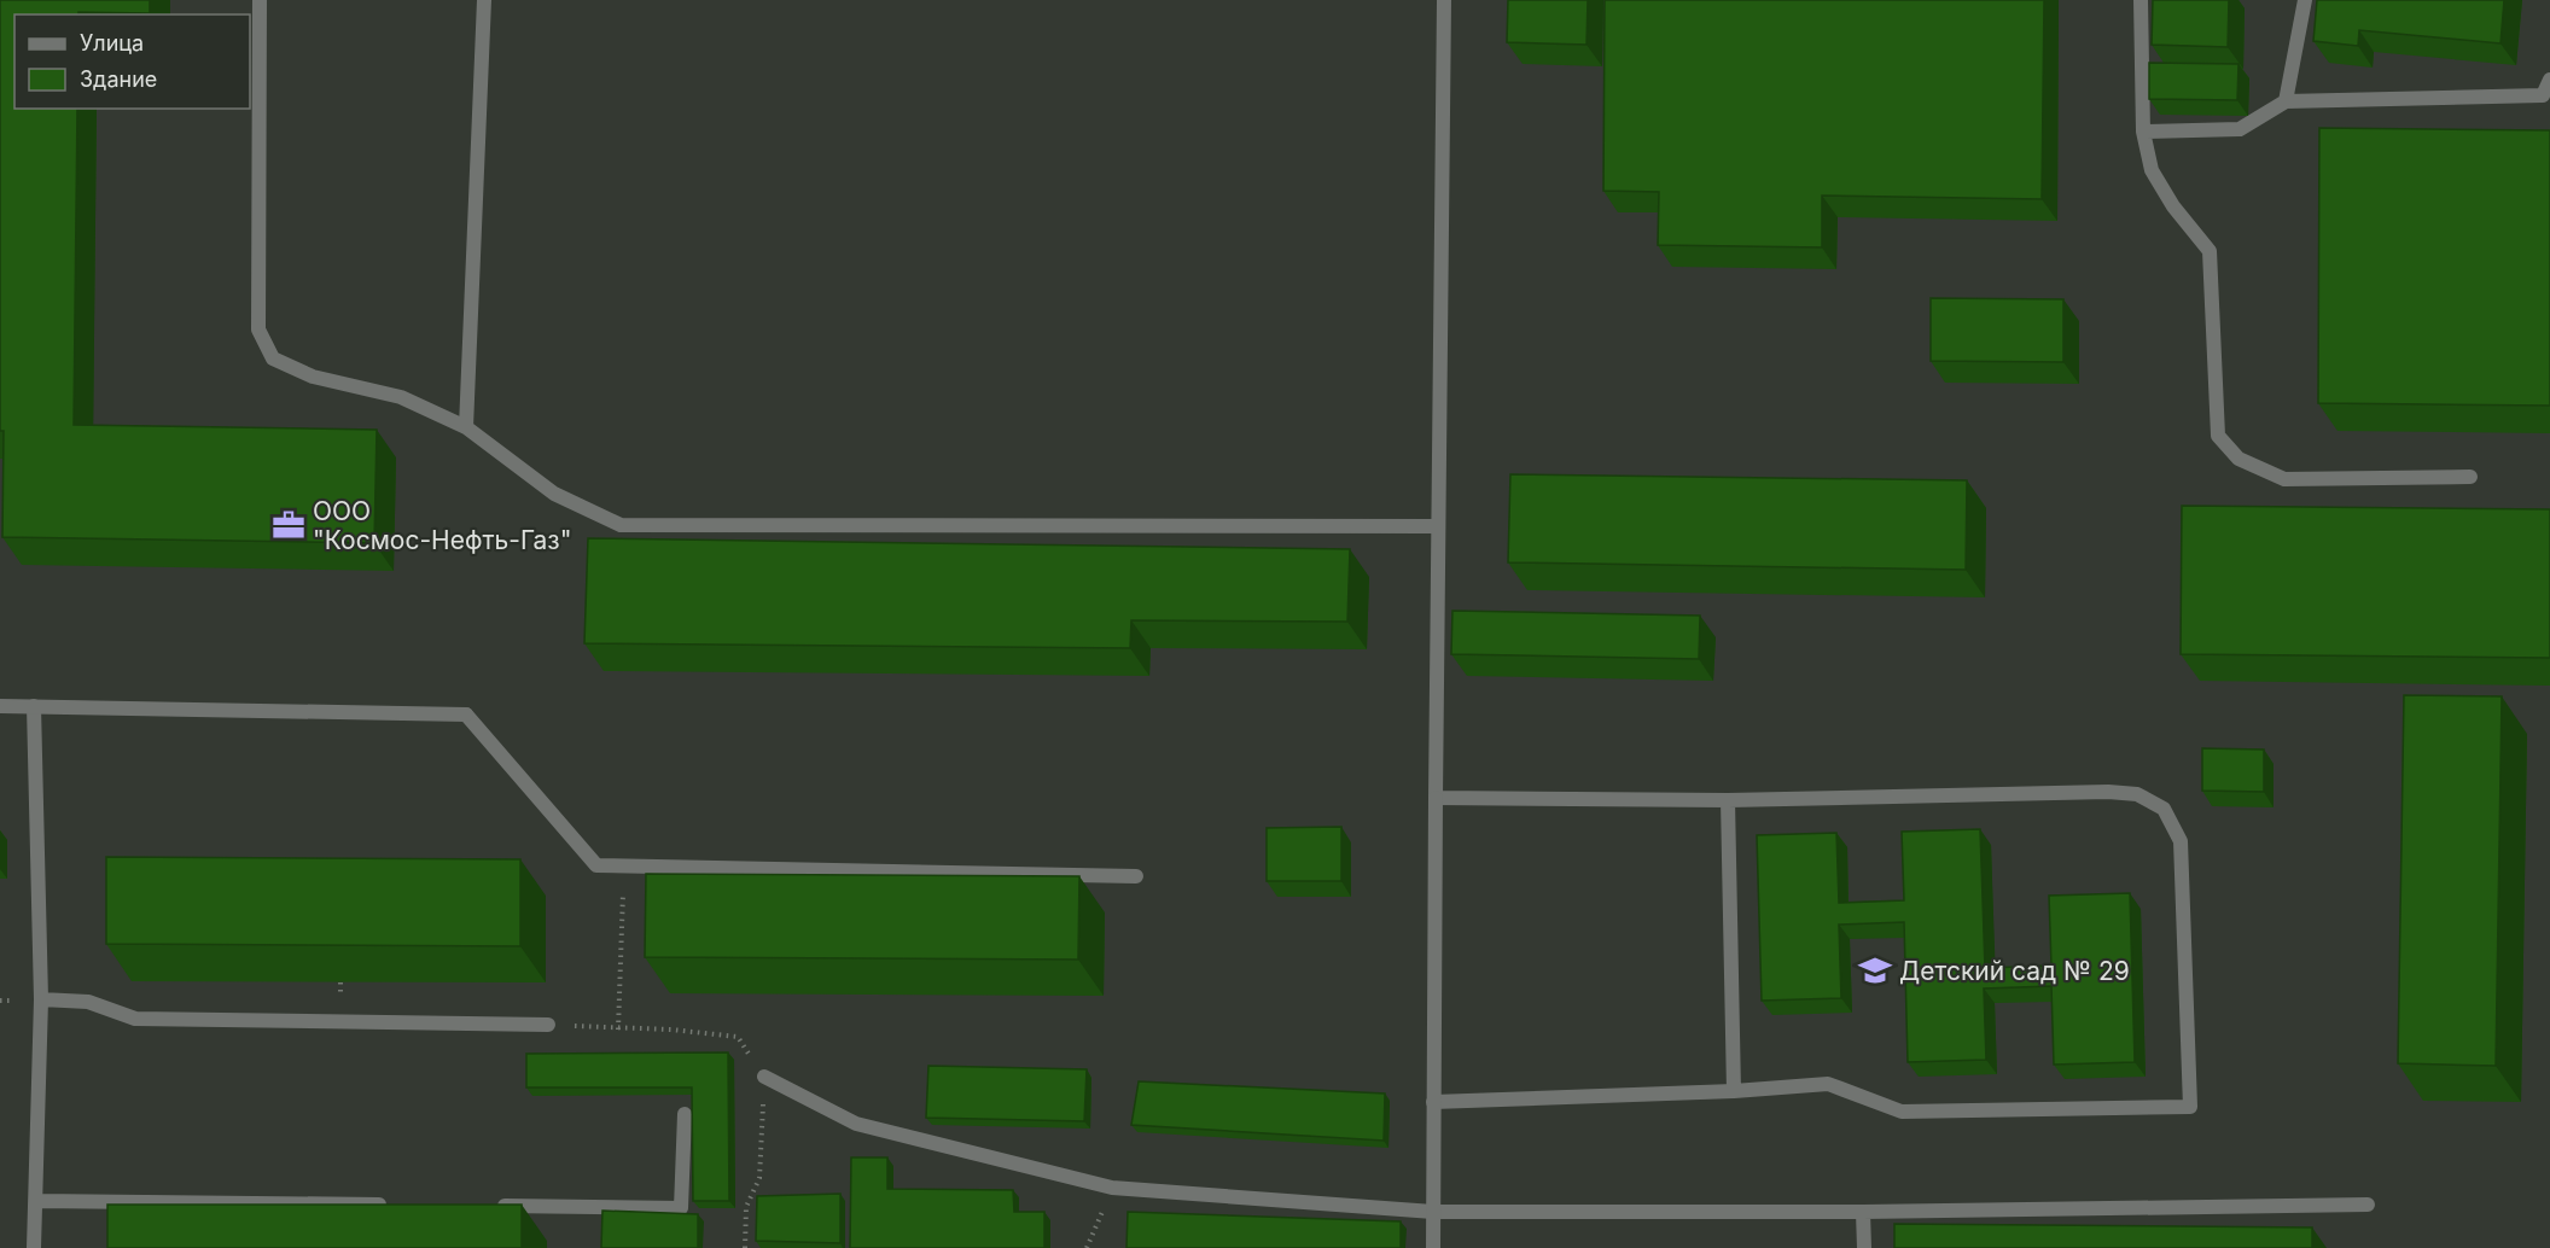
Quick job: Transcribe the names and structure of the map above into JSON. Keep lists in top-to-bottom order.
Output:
{
  "places": {
    "office": ["ООО \"Космос-Нефть-Газ\""],
    "school or university": ["Детский сад № 29"]
  },
  "legend": ["Улица", "Здание"]
}
